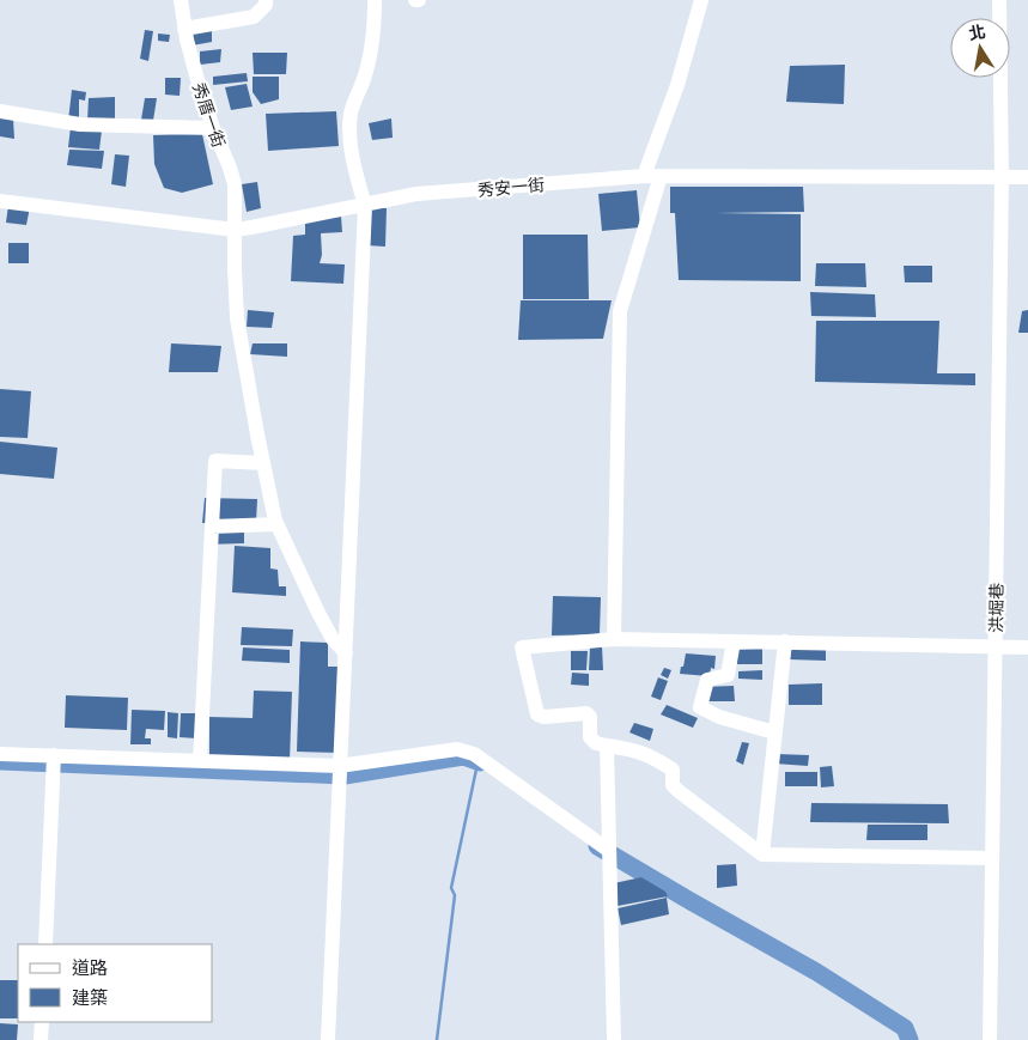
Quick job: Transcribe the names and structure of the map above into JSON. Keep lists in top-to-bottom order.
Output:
{
  "streets": {
    "street": ["秀厝一街", "秀安一街", "洪堀巷"]
  },
  "crossings": [
    ["秀厝一街", "秀安一街"],
    ["秀安一街", "洪堀巷"]
  ],
  "legend": ["道路", "建築"],
  "north": "top"
}
